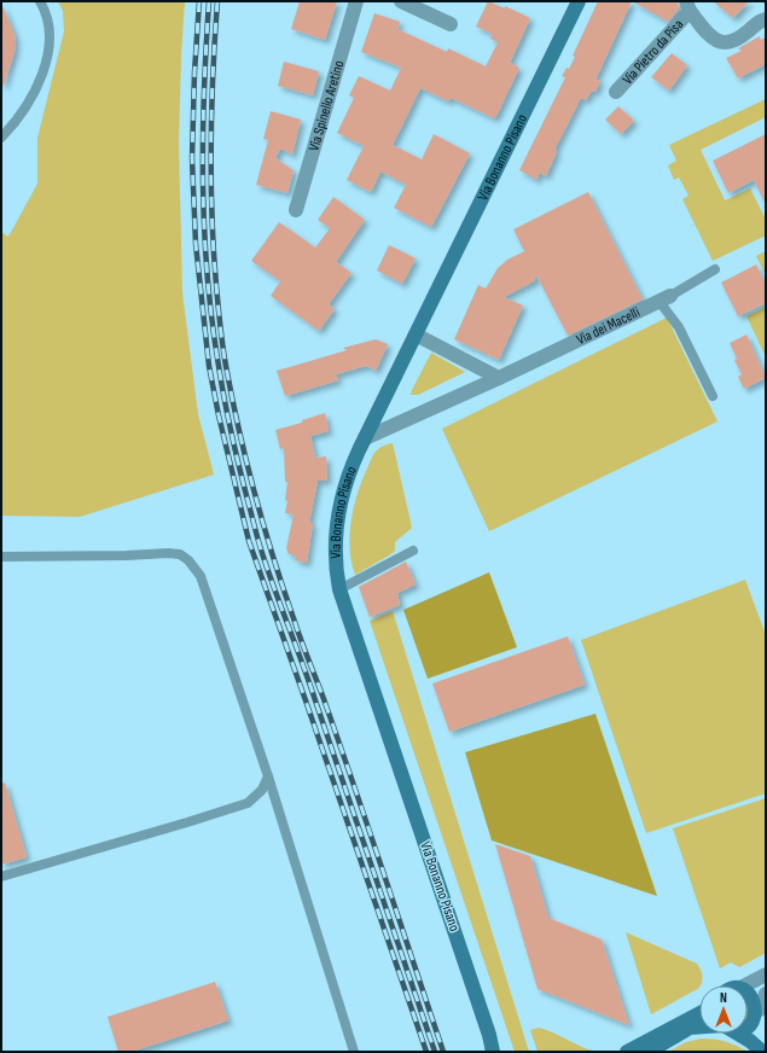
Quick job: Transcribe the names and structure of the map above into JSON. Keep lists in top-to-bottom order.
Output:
{
  "streets": {
    "main road": ["Via Bonanno Pisano"],
    "street": ["Via Pietro da Pisa", "Via Spinello Aretino", "Via dei Macelli"]
  },
  "crossings": [
    ["Via Bonanno Pisano", "Via dei Macelli"]
  ],
  "north": "top"
}
